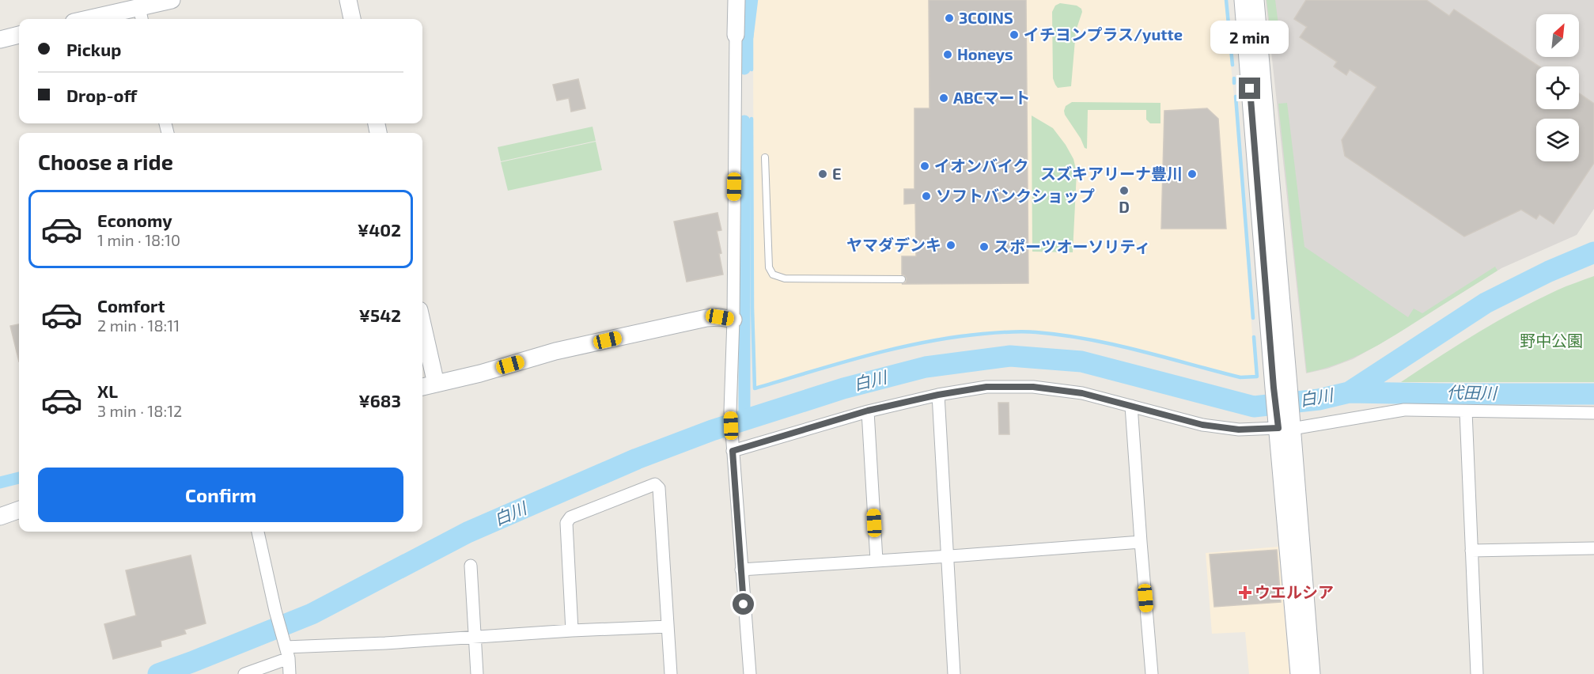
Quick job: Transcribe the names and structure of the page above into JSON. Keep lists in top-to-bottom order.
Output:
{
  "water": ["白川", "代田川"],
  "parks": ["野中公園"],
  "places": {
    "other": [
      "3COINS",
      "イチヨンプラス/yutte",
      "Honeys",
      "ABCマート",
      "イオンバイク",
      "E",
      "スズキアリーナ豊川",
      "D",
      "ソフトバンクショップ",
      "ヤマダデンキ",
      "スポーツオーソリティ"
    ],
    "health": ["ウエルシア"]
  },
  "north": "top right",
  "page": {
    "banner": ["Pickup", "Drop-off"],
    "bubble": "2 min",
    "heading": "Choose a ride",
    "list": [
      {
        "name": "Economy",
        "note": "1 min · 18:10",
        "value": "¥402"
      },
      {
        "name": "Comfort",
        "note": "2 min · 18:11",
        "value": "¥542"
      },
      {
        "name": "XL",
        "note": "3 min · 18:12",
        "value": "¥683"
      }
    ],
    "buttons": "Confirm"
  }
}
